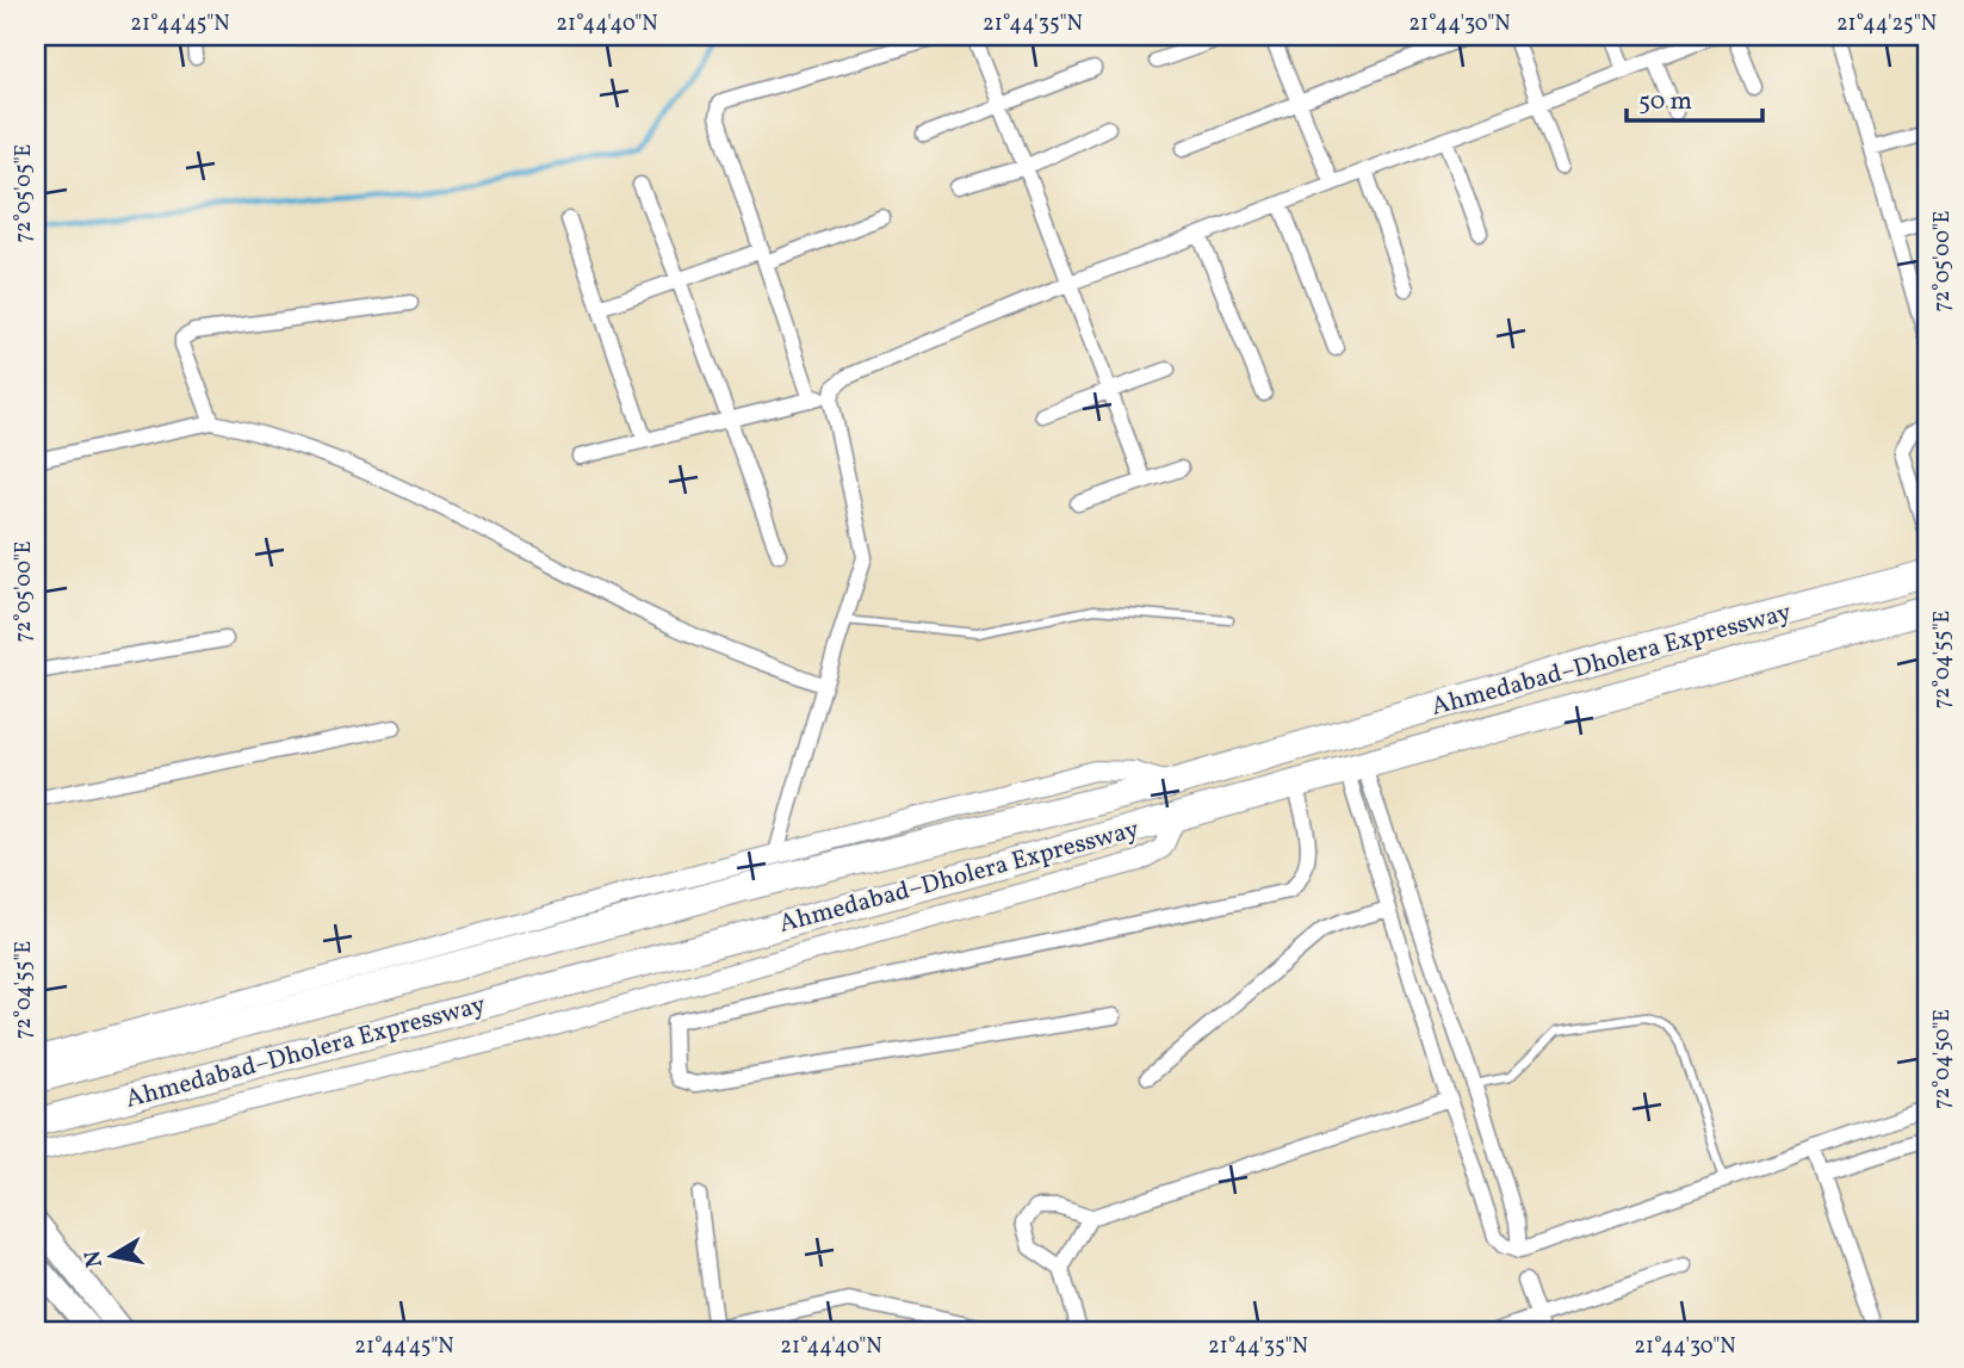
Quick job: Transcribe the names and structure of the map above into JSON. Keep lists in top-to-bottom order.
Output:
{
  "streets": {
    "highway": ["Ahmedabad–Dholera Expressway"]
  },
  "scale_bar": "50 m",
  "north": "left",
  "coordinates": [
    "21°44'45\"N",
    "21°44'40\"N",
    "21°44'35\"N",
    "21°44'30\"N",
    "21°44'25\"N",
    "72°05'05\"E",
    "72°05'00\"E",
    "72°04'55\"E",
    "72°04'50\"E"
  ]
}
